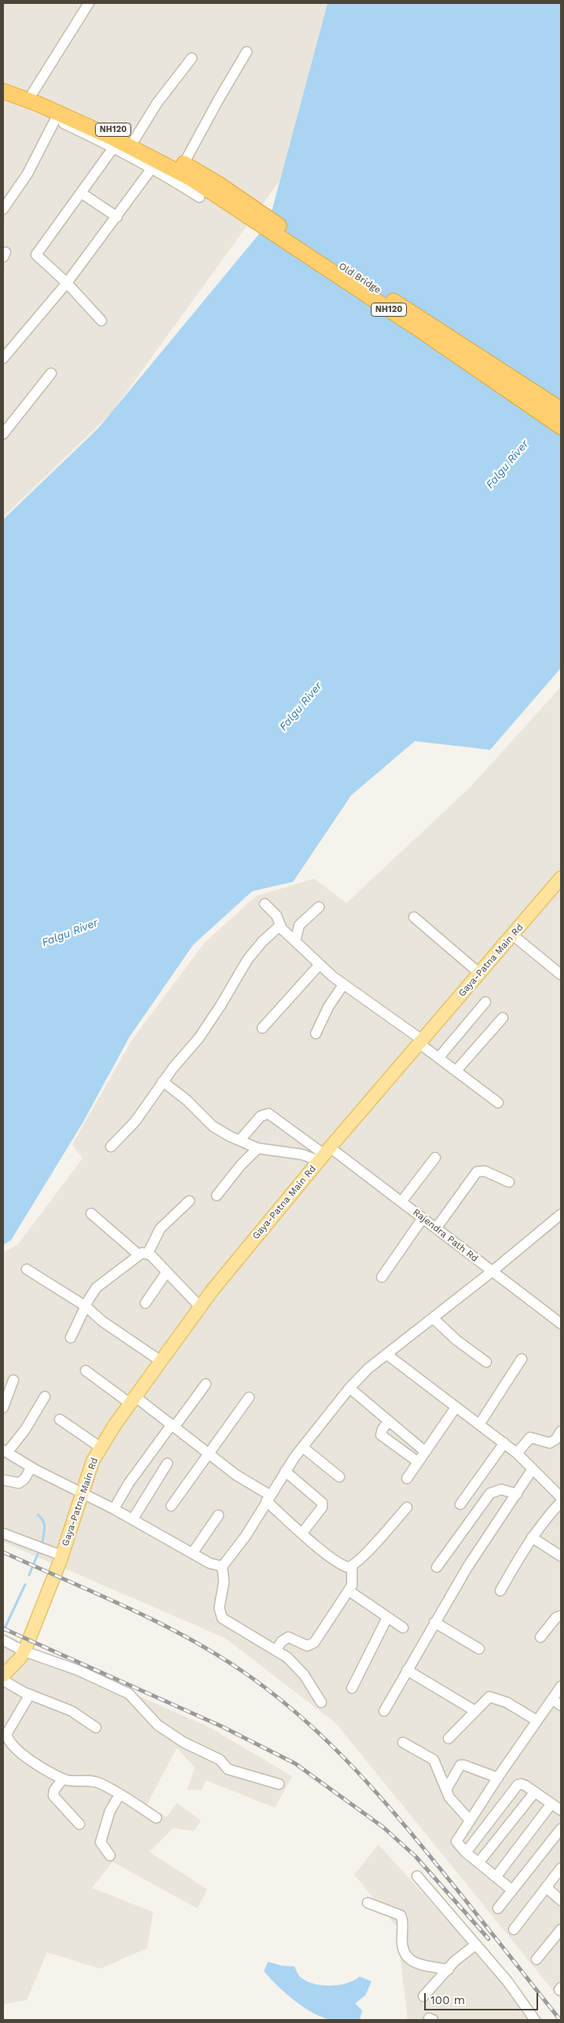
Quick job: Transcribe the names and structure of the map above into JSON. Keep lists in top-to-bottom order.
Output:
{
  "streets": {
    "highway": ["NH120", "Old Bridge"],
    "main road": ["Gaya-Patna Main Rd"],
    "street": ["Rajendra Path Rd"]
  },
  "crossings": [
    ["NH120", "Old Bridge"],
    ["Gaya-Patna Main Rd", "Rajendra Path Rd"]
  ],
  "water": ["Falgu River"],
  "scale_bar": "100 m"
}
